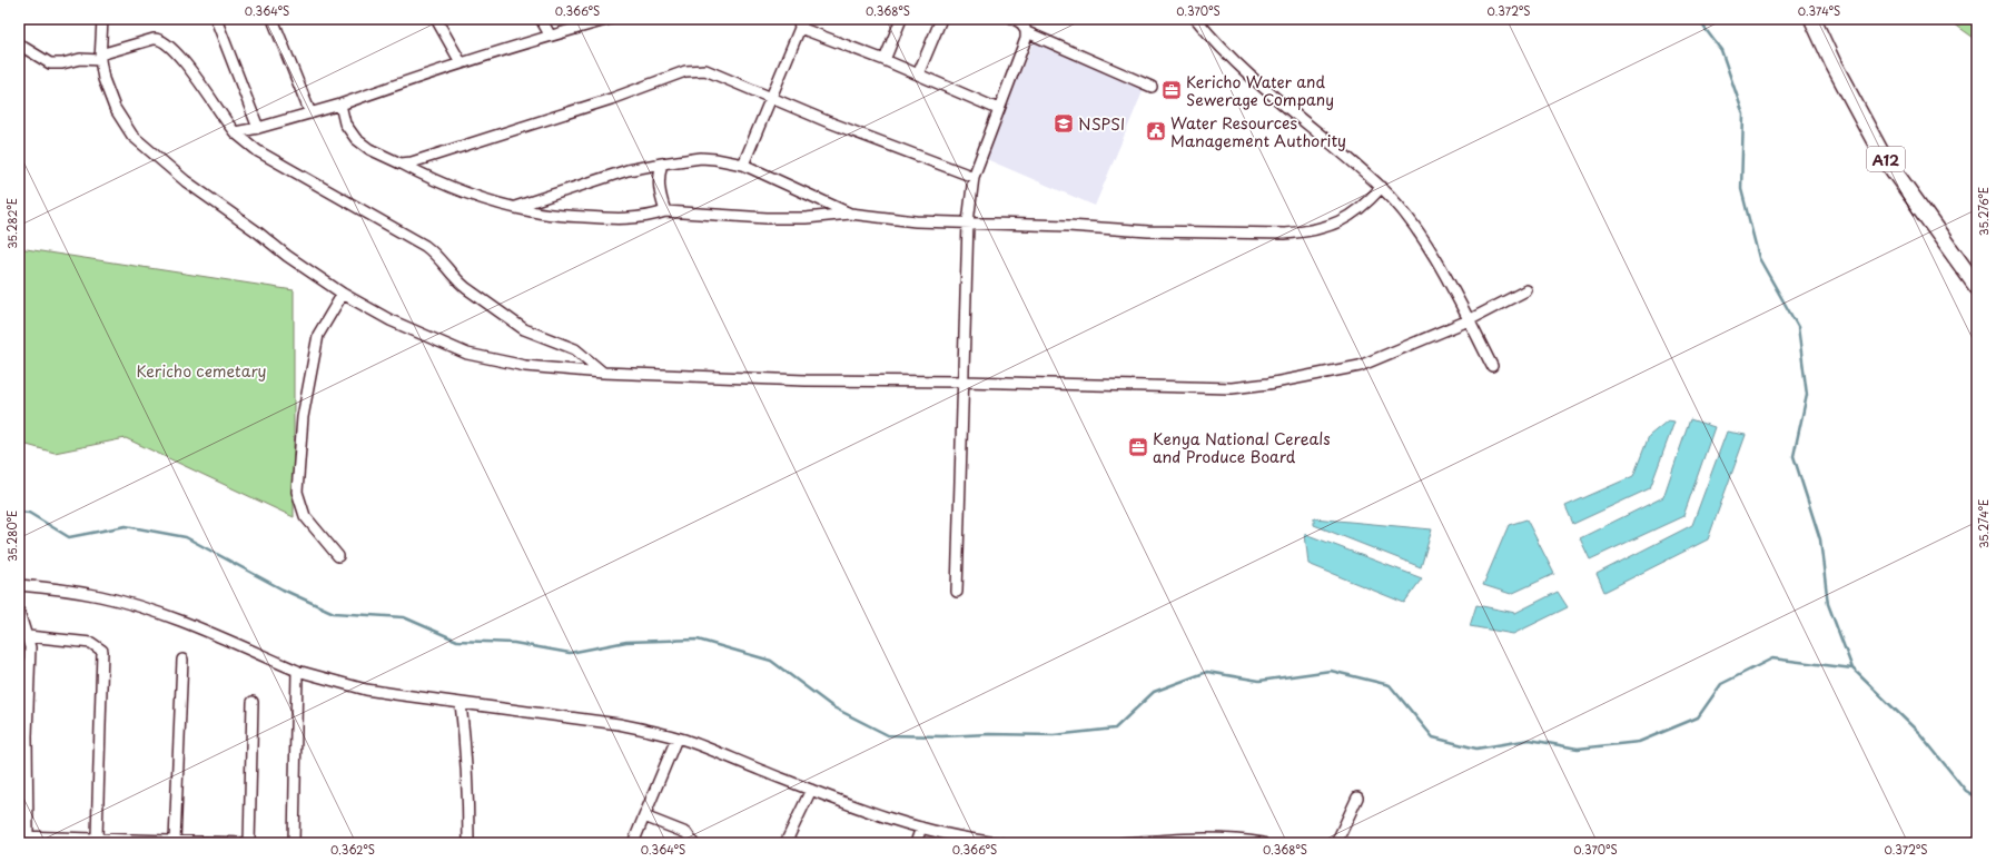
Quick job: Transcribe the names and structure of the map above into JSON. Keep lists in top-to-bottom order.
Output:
{
  "streets": {
    "highway": ["A12"]
  },
  "parks": ["Kericho cemetary"],
  "places": {
    "office": ["Kericho Water and Sewerage Company", "Kenya National Cereals and Produce Board"],
    "school or university": ["NSPSI"],
    "public building": ["Water Resources Management Authority"]
  },
  "coordinates": [
    "0.364°S",
    "0.366°S",
    "0.368°S",
    "0.370°S",
    "0.372°S",
    "0.374°S",
    "35.276°E",
    "35.282°E",
    "35.274°E",
    "35.280°E",
    "0.362°S"
  ]
}
